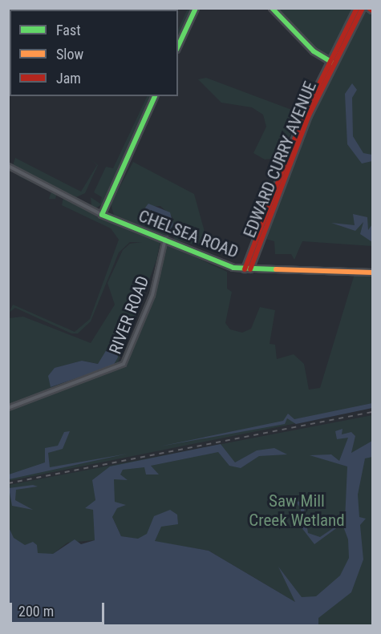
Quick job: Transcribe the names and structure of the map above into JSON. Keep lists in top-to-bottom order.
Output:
{
  "streets": {
    "main road": ["EDWARD CURRY AVENUE", "CHELSEA ROAD"],
    "street": ["RIVER ROAD"]
  },
  "crossings": [
    ["EDWARD CURRY AVENUE", "CHELSEA ROAD"],
    ["CHELSEA ROAD", "RIVER ROAD"]
  ],
  "parks": ["Saw Mill Creek Wetland"],
  "legend": ["Fast", "Slow", "Jam"],
  "scale_bar": "200 m"
}
